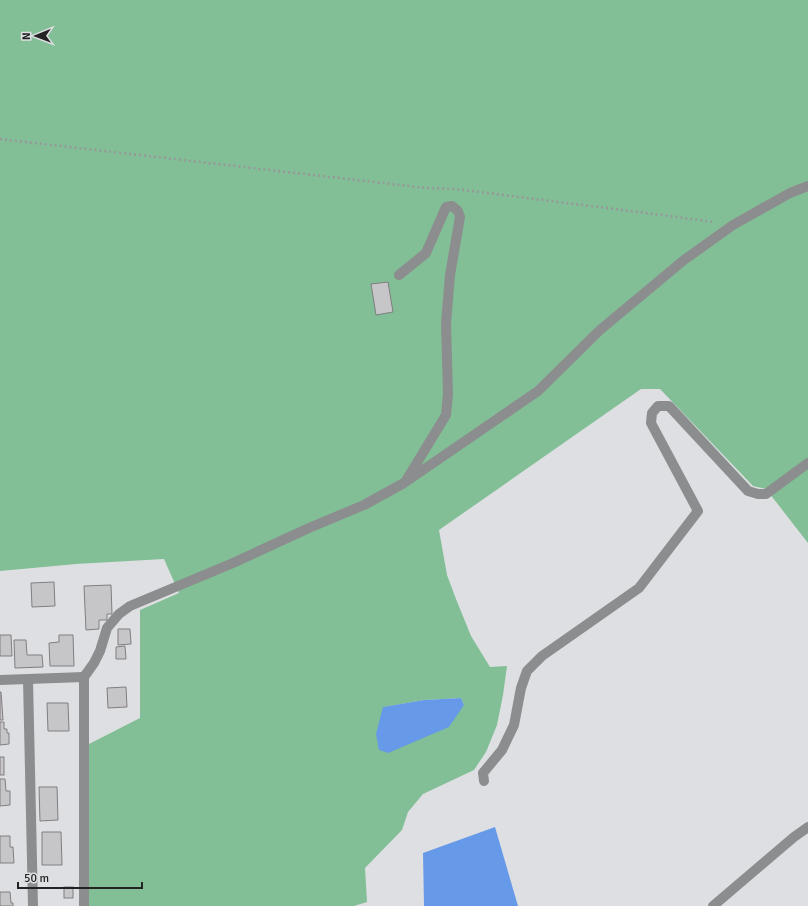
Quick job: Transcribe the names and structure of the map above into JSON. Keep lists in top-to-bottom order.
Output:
{
  "scale_bar": "50 m",
  "north": "left"
}
